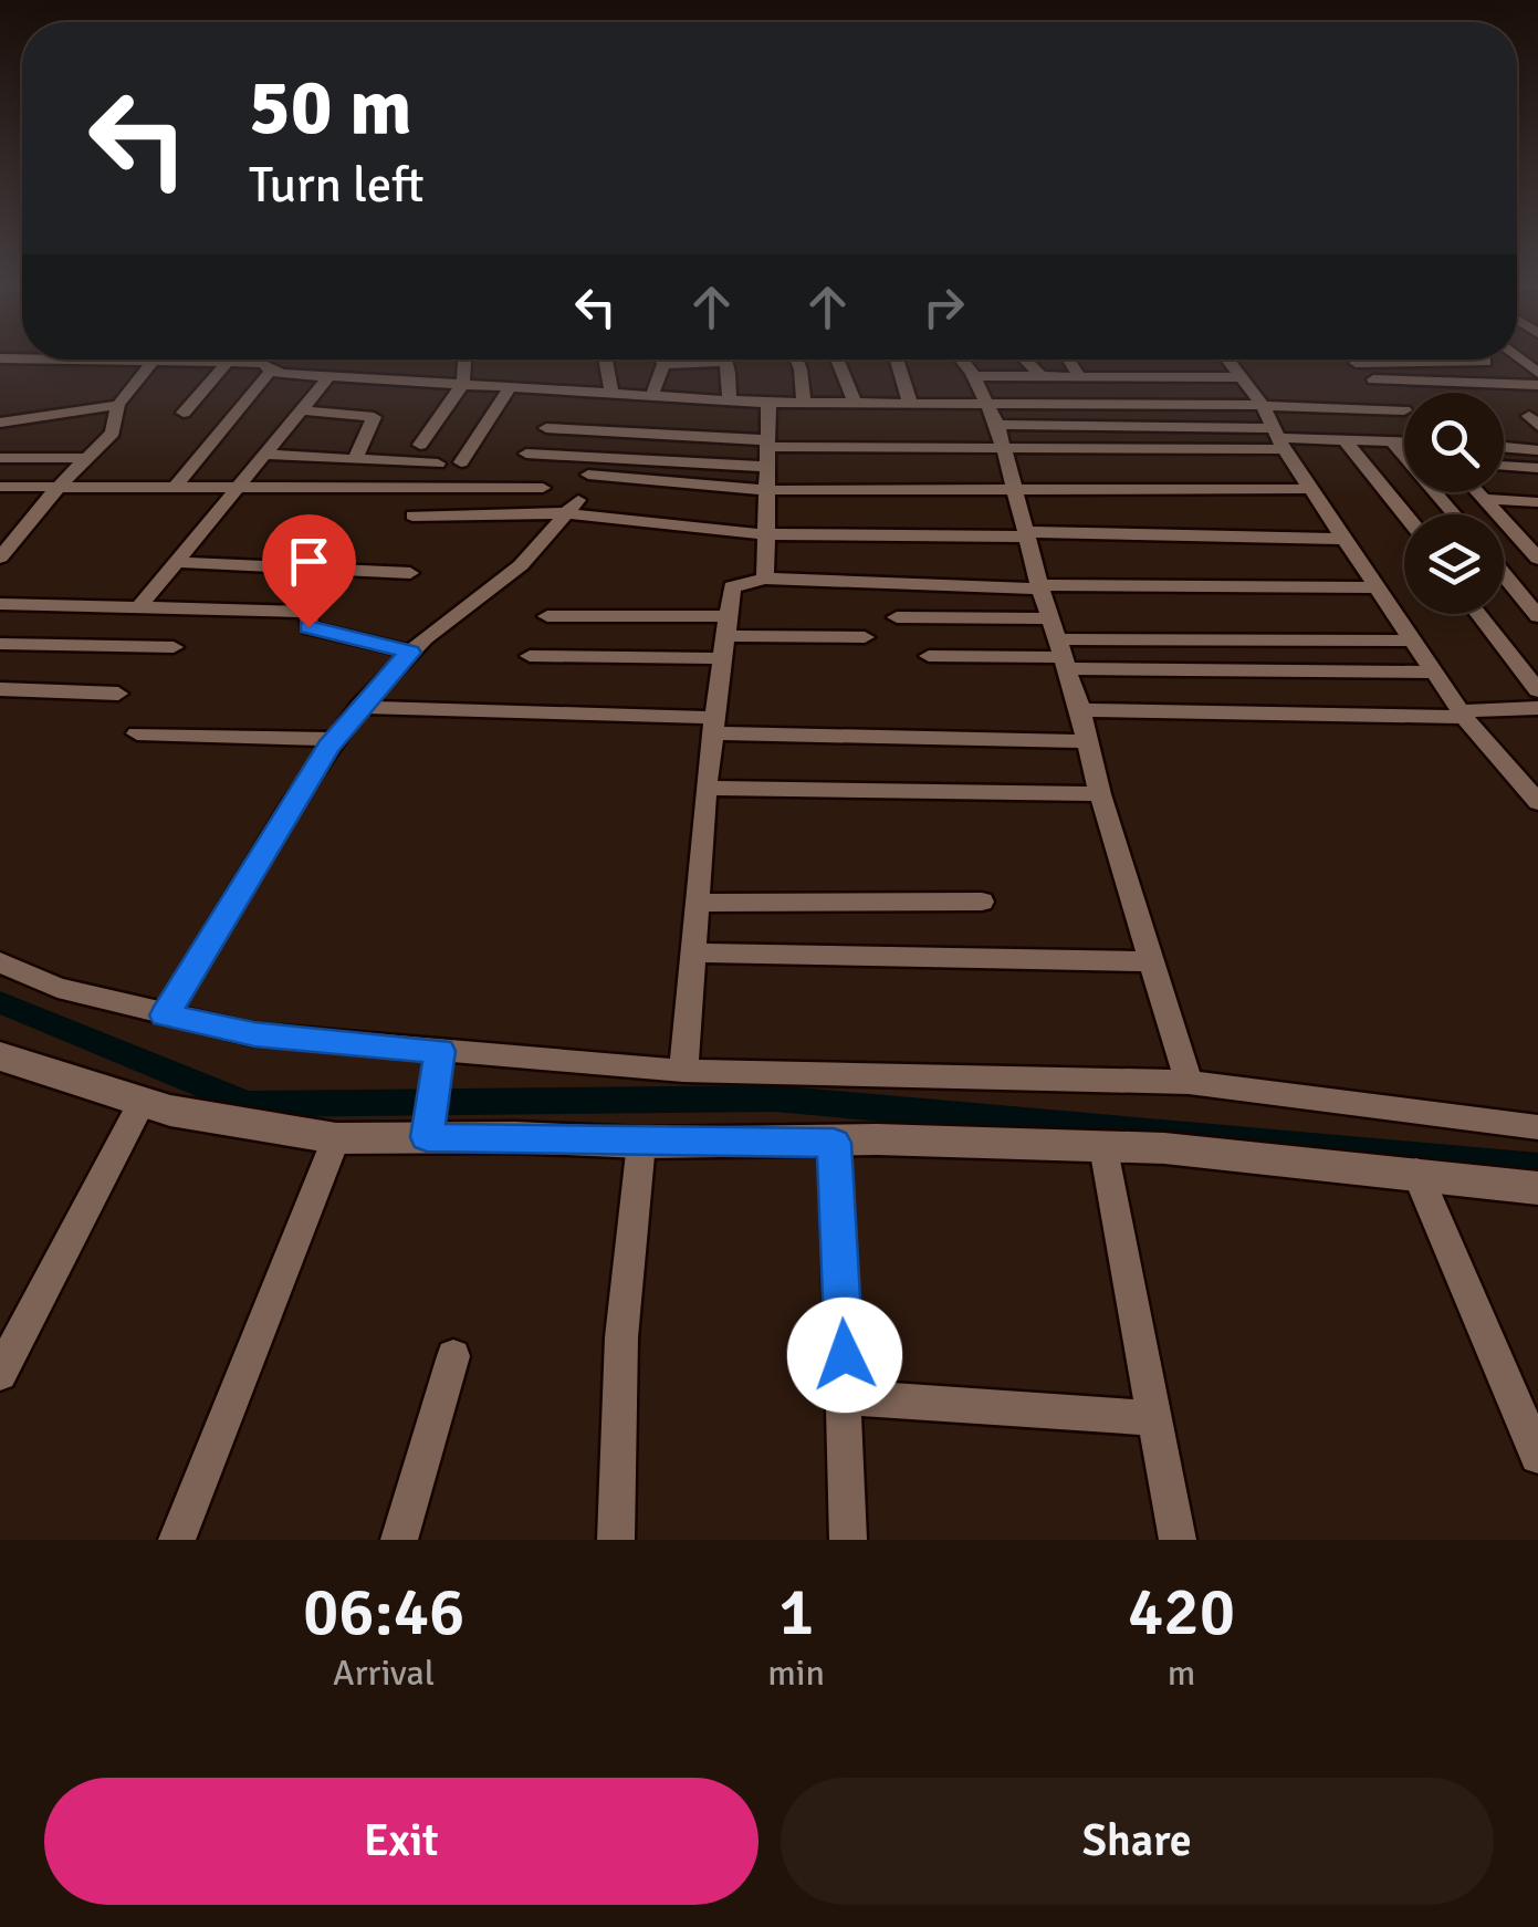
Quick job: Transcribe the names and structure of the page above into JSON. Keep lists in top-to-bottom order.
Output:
{
  "page": {
    "turn": ["50 m", "Turn left"],
    "eta": [
      "06:46",
      "Arrival",
      "1",
      "min",
      "420",
      "m"
    ],
    "buttons": ["Exit", "Share"]
  }
}
